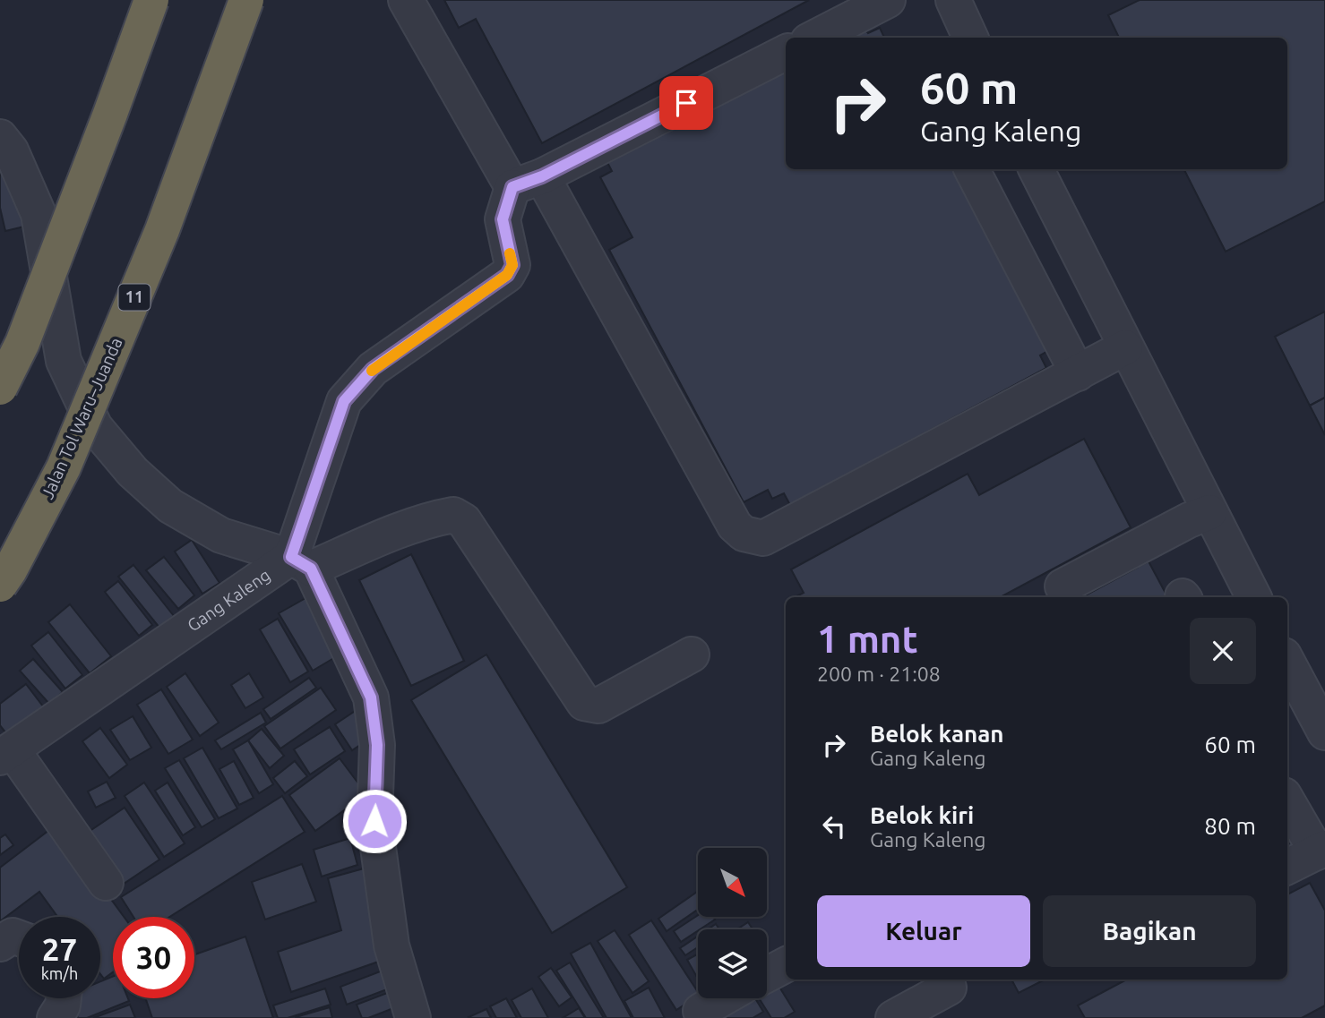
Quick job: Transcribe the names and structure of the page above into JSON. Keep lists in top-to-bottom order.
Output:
{
  "streets": {
    "highway": ["11", "Jalan Tol Waru–Juanda"],
    "street": ["Gang Kaleng"]
  },
  "north": "bottom right",
  "page": {
    "turn": ["60 m", "Gang Kaleng"],
    "heading": ["1 mnt", "200 m · 21:08"],
    "list": [
      {
        "name": "Belok kanan",
        "note": "Gang Kaleng",
        "value": "60 m"
      },
      {
        "name": "Belok kiri",
        "note": "Gang Kaleng",
        "value": "80 m"
      }
    ],
    "buttons": ["Keluar", "Bagikan"],
    "speed": "27 km/h",
    "limit": "30"
  }
}
